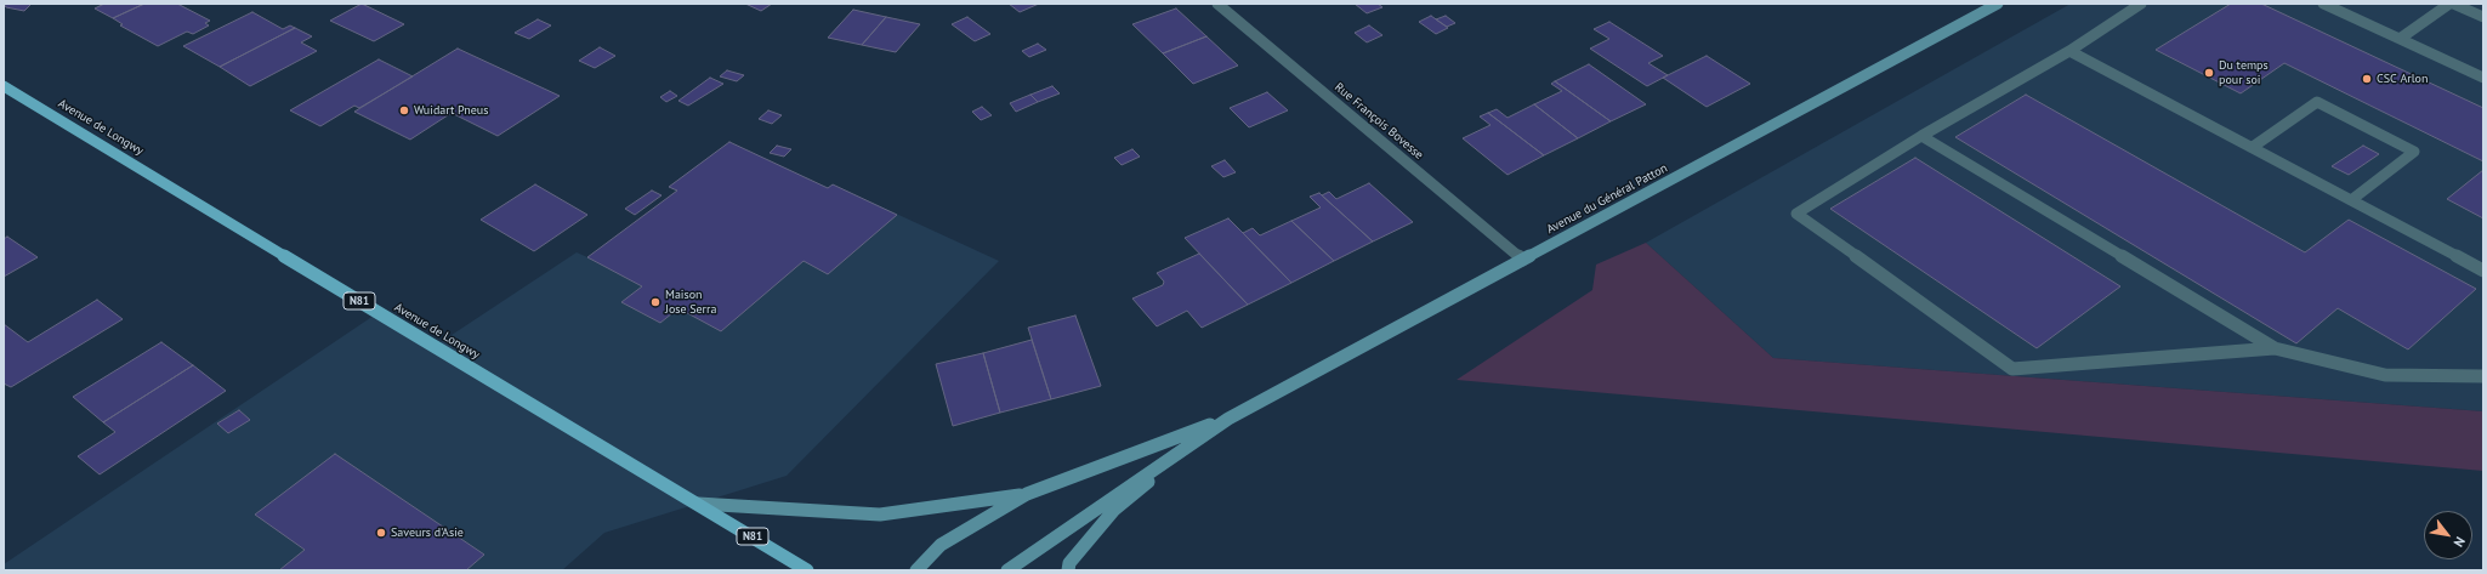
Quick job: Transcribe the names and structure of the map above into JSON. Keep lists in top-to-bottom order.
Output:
{
  "streets": {
    "main road": ["Avenue de Longwy", "Avenue du Général Patton", "N81"],
    "street": ["Rue François Bovesse"]
  },
  "crossings": [
    ["Rue François Bovesse", "Avenue du Général Patton"]
  ],
  "places": [
    "Du temps pour soi",
    "CSC Arlon",
    "Wuidart Pneus",
    "Maison Jose Serra",
    "Saveurs d'Asie"
  ],
  "north": "bottom right"
}
